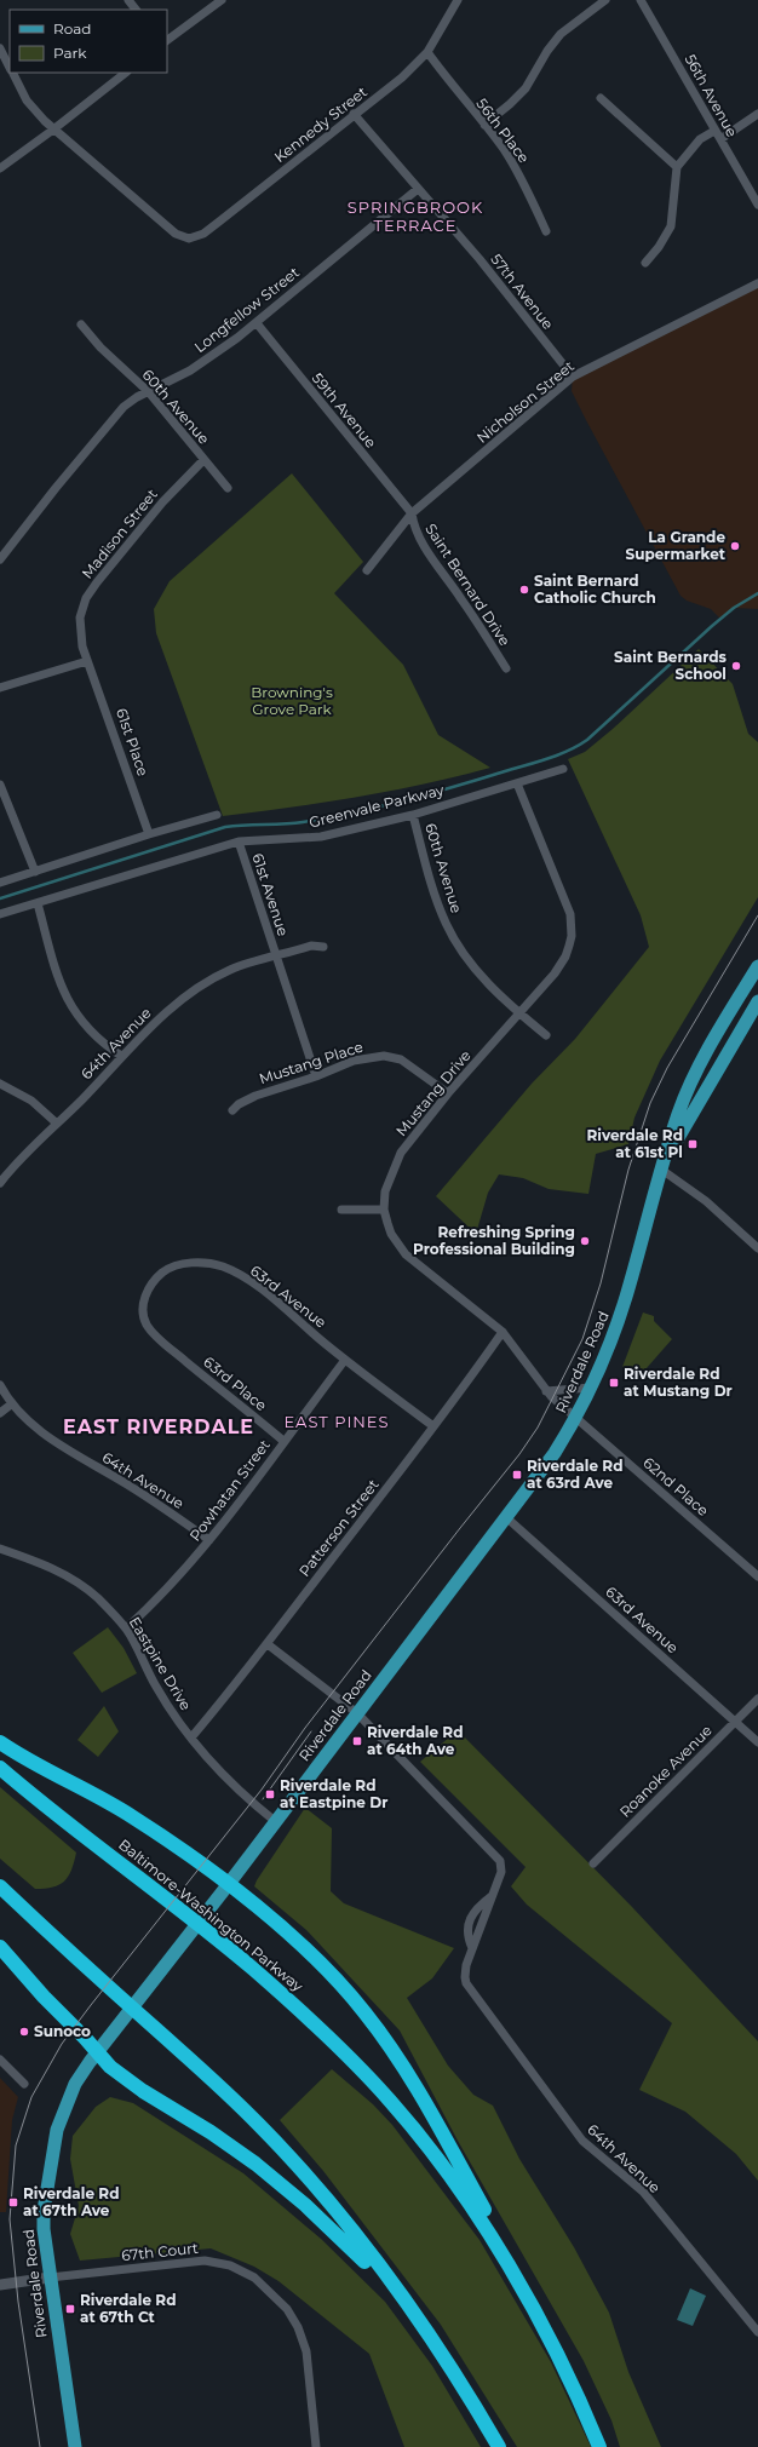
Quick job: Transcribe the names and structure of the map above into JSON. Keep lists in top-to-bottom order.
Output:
{
  "streets": {
    "highway": ["Baltimore-Washington Parkway"],
    "main road": ["Riverdale Road"],
    "street": [
      "56th Avenue",
      "Kennedy Street",
      "56th Place",
      "57th Avenue",
      "Longfellow Street",
      "Nicholson Street",
      "60th Avenue",
      "59th Avenue",
      "Madison Street",
      "Saint Bernard Drive",
      "61st Place",
      "Greenvale Parkway",
      "61st Avenue",
      "64th Avenue",
      "Mustang Place",
      "Mustang Drive",
      "63rd Avenue",
      "63rd Place",
      "62nd Place",
      "Powhatan Street",
      "Patterson Street",
      "Eastpine Drive",
      "Roanoke Avenue",
      "67th Court"
    ]
  },
  "crossings": [
    ["Kennedy Street", "56th Place"],
    ["Kennedy Street", "57th Avenue"],
    ["57th Avenue", "Longfellow Street"],
    ["57th Avenue", "Nicholson Street"],
    ["Longfellow Street", "60th Avenue"],
    ["Longfellow Street", "59th Avenue"],
    ["Nicholson Street", "59th Avenue"],
    ["Nicholson Street", "Saint Bernard Drive"],
    ["60th Avenue", "Madison Street"],
    ["60th Avenue", "Greenvale Parkway"],
    ["60th Avenue", "Mustang Drive"],
    ["59th Avenue", "Saint Bernard Drive"],
    ["Madison Street", "61st Place"],
    ["Greenvale Parkway", "61st Avenue"],
    ["Greenvale Parkway", "Mustang Drive"],
    ["61st Avenue", "64th Avenue"],
    ["61st Avenue", "Mustang Place"],
    ["64th Avenue", "Riverdale Road"],
    ["64th Avenue", "Powhatan Street"],
    ["Mustang Place", "Mustang Drive"],
    ["Mustang Drive", "Riverdale Road"],
    ["Mustang Drive", "62nd Place"],
    ["Mustang Drive", "Patterson Street"],
    ["63rd Avenue", "Riverdale Road"],
    ["63rd Avenue", "63rd Place"],
    ["63rd Avenue", "Powhatan Street"],
    ["63rd Avenue", "Patterson Street"],
    ["63rd Avenue", "Roanoke Avenue"],
    ["Riverdale Road", "62nd Place"],
    ["Riverdale Road", "Eastpine Drive"],
    ["Riverdale Road", "67th Court"],
    ["63rd Place", "Powhatan Street"],
    ["Powhatan Street", "Eastpine Drive"],
    ["Patterson Street", "Eastpine Drive"]
  ],
  "districts": ["SPRINGBROOK TERRACE", "EAST PINES", "EAST RIVERDALE"],
  "parks": ["Browning's Grove Park"],
  "places": {
    "other": [
      "La Grande Supermarket",
      "Saint Bernard Catholic Church",
      "Saint Bernards School",
      "Refreshing Spring Professional Building",
      "Sunoco"
    ],
    "transit": [
      "Riverdale Rd at 61st Pl",
      "Riverdale Rd at Mustang Dr",
      "Riverdale Rd at 63rd Ave",
      "Riverdale Rd at 64th Ave",
      "Riverdale Rd at Eastpine Dr",
      "Riverdale Rd at 67th Ave",
      "Riverdale Rd at 67th Ct"
    ]
  },
  "legend": ["Road", "Park"]
}
